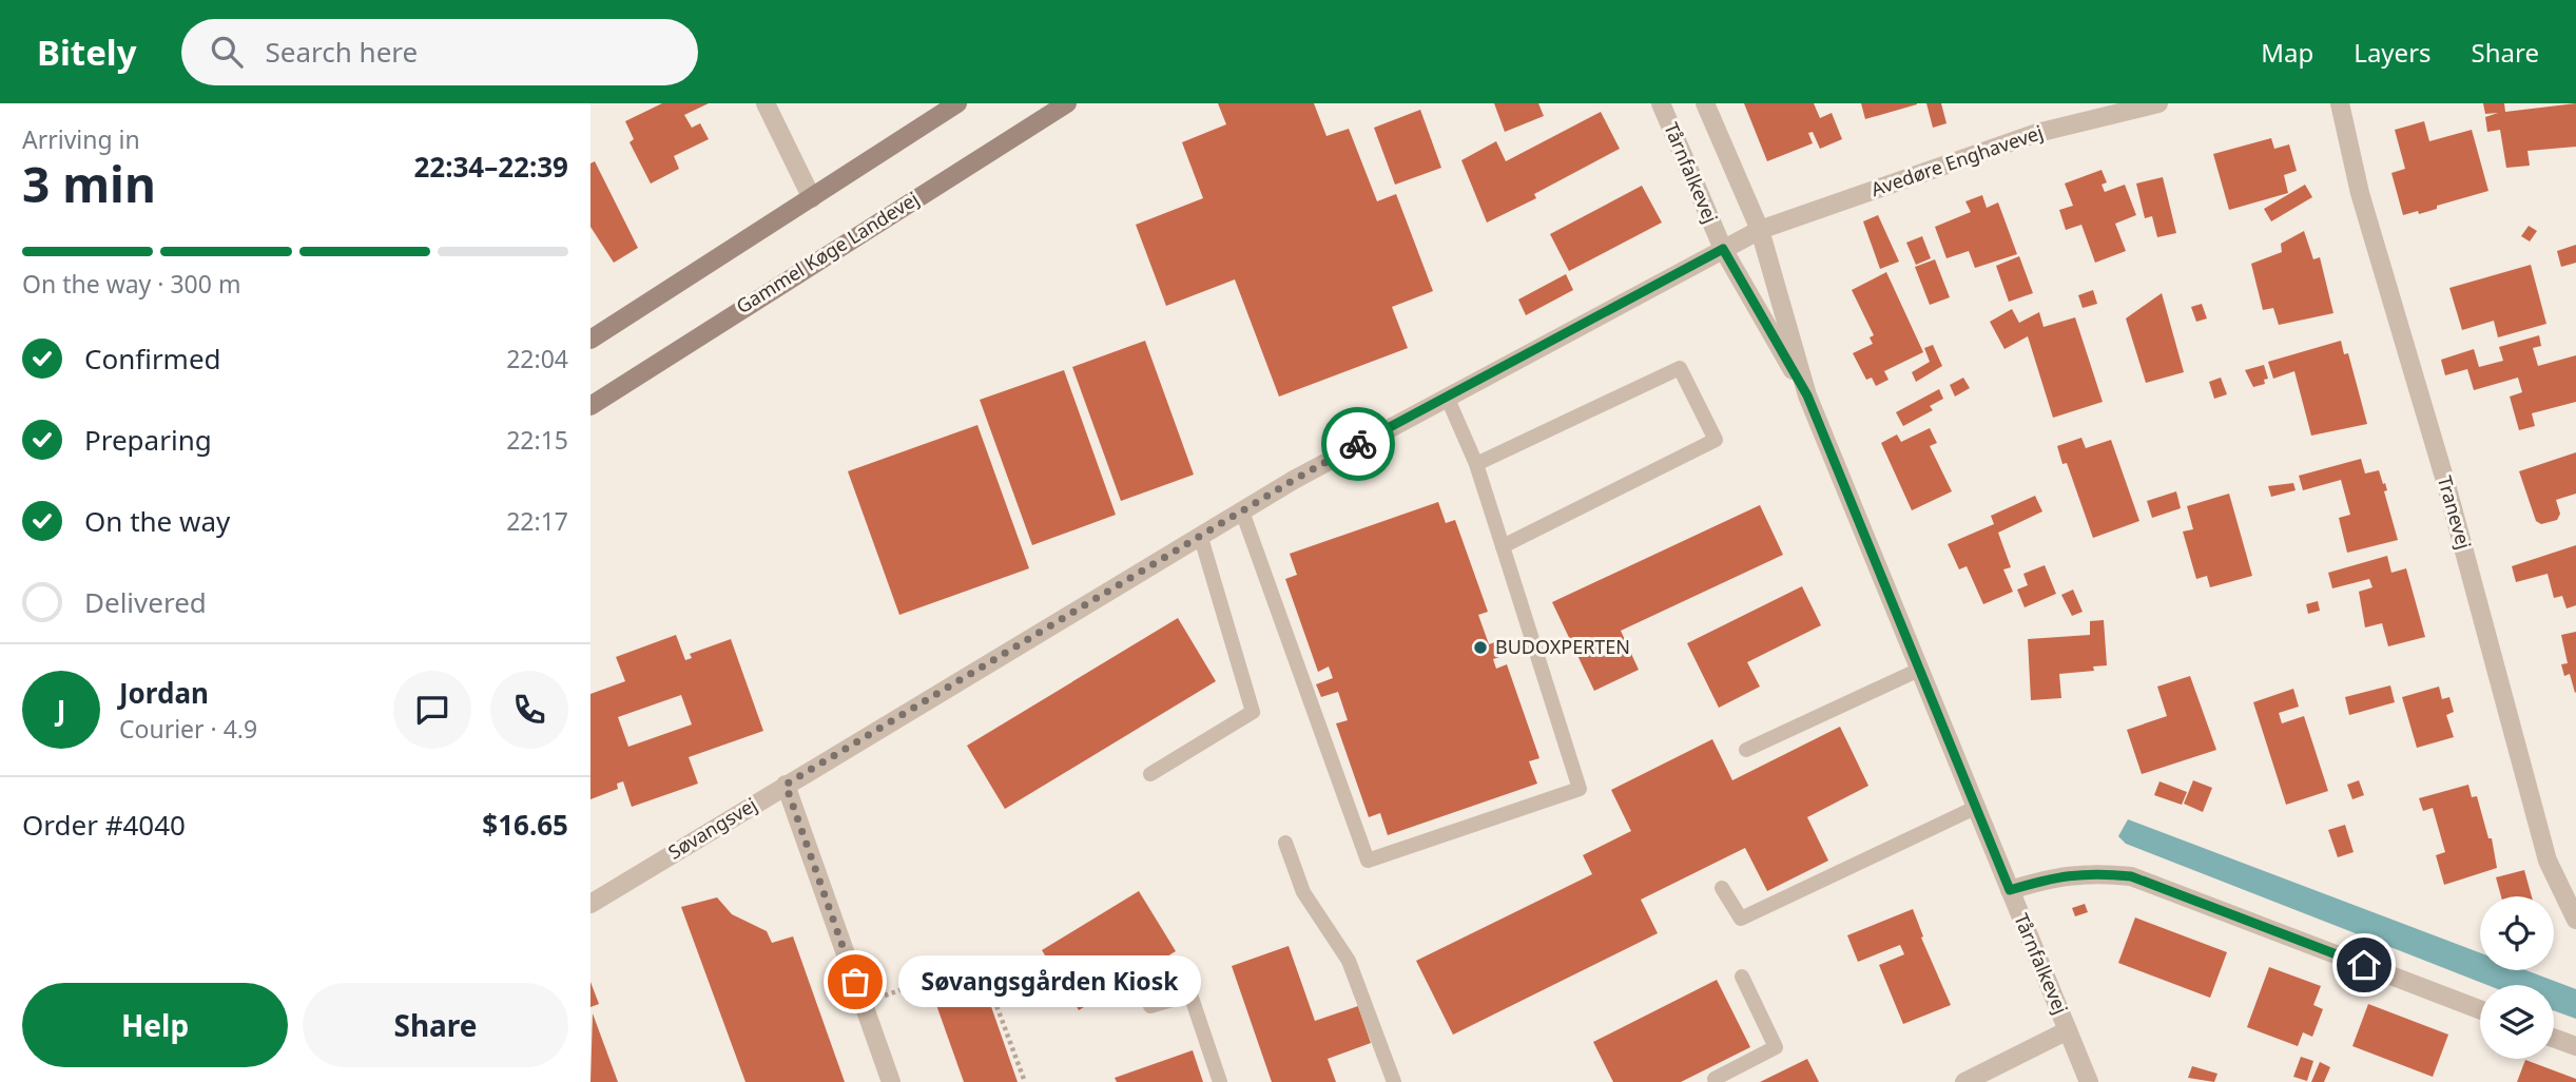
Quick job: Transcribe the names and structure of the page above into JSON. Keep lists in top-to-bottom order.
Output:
{
  "streets": {
    "main road": ["Gammel Køge Landevej"],
    "street": [
      "Avedøre Enghavevej",
      "Tårnfalkevej",
      "Tranevej",
      "Søvangsvej"
    ]
  },
  "crossings": [
    ["Avedøre Enghavevej", "Tårnfalkevej"],
    ["Avedøre Enghavevej", "Søvangsvej"],
    ["Tårnfalkevej", "Søvangsvej"]
  ],
  "places": ["BUDOXPERTEN", "Søvangsgården Kiosk"],
  "page": {
    "header": "Bitely",
    "search": "Search here",
    "nav": ["Map", "Layers", "Share"],
    "heading": ["3 min", "Arriving in", "22:34–22:39"],
    "panel": [
      "Jordan",
      "Courier · 4.9",
      "Order #4040",
      "$16.65"
    ],
    "bar": "On the way · 300 m",
    "list": [
      ["Confirmed", "22:04"],
      ["Preparing", "22:15"],
      ["On the way", "22:17"],
      "Delivered"
    ],
    "round": "J",
    "bubble": "Søvangsgården Kiosk",
    "buttons": ["Help", "Share"]
  }
}
